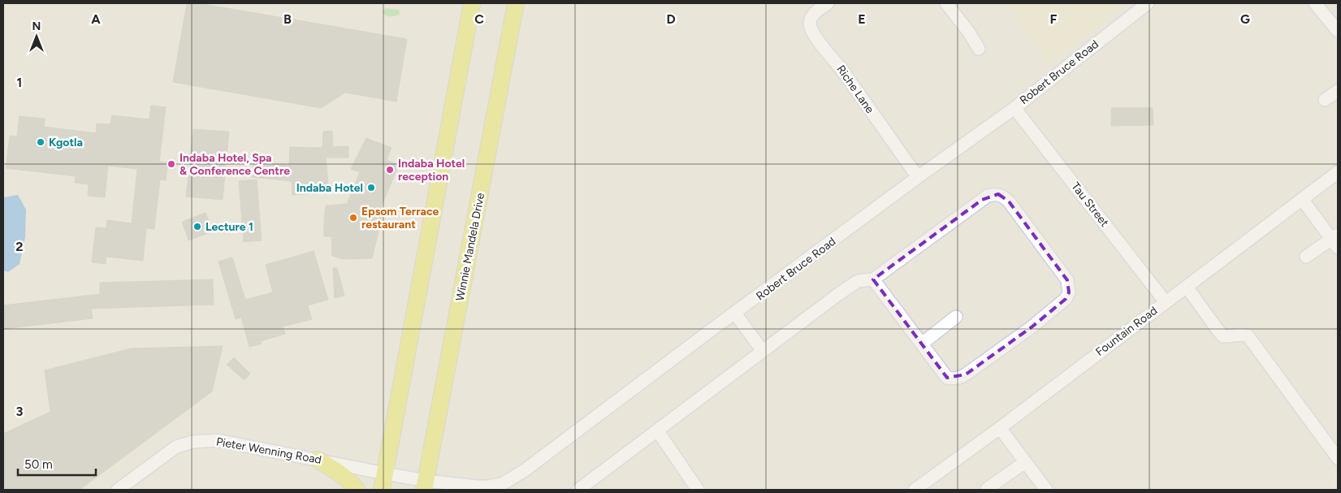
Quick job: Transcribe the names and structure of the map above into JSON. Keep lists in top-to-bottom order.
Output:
{
  "streets": {
    "main road": ["Winnie Mandela Drive"],
    "street": [
      "Robert Bruce Road",
      "Riche Lane",
      "Tau Street",
      "Fountain Road",
      "Pieter Wenning Road"
    ]
  },
  "crossings": [
    ["Robert Bruce Road", "Riche Lane"],
    ["Robert Bruce Road", "Tau Street"],
    ["Robert Bruce Road", "Winnie Mandela Drive"],
    ["Robert Bruce Road", "Pieter Wenning Road"],
    ["Tau Street", "Fountain Road"],
    ["Winnie Mandela Drive", "Pieter Wenning Road"]
  ],
  "places": [
    "Kgotla",
    "Indaba Hotel, Spa & Conference Centre",
    "Indaba Hotel reception",
    "Indaba Hotel",
    "Epsom Terrace restaurant",
    "Lecture 1"
  ],
  "scale_bar": "50 m",
  "north": "top",
  "grid": {
    "columns": [
      "A",
      "B",
      "C",
      "D",
      "E",
      "F",
      "G"
    ],
    "rows": ["1", "2", "3"]
  }
}
